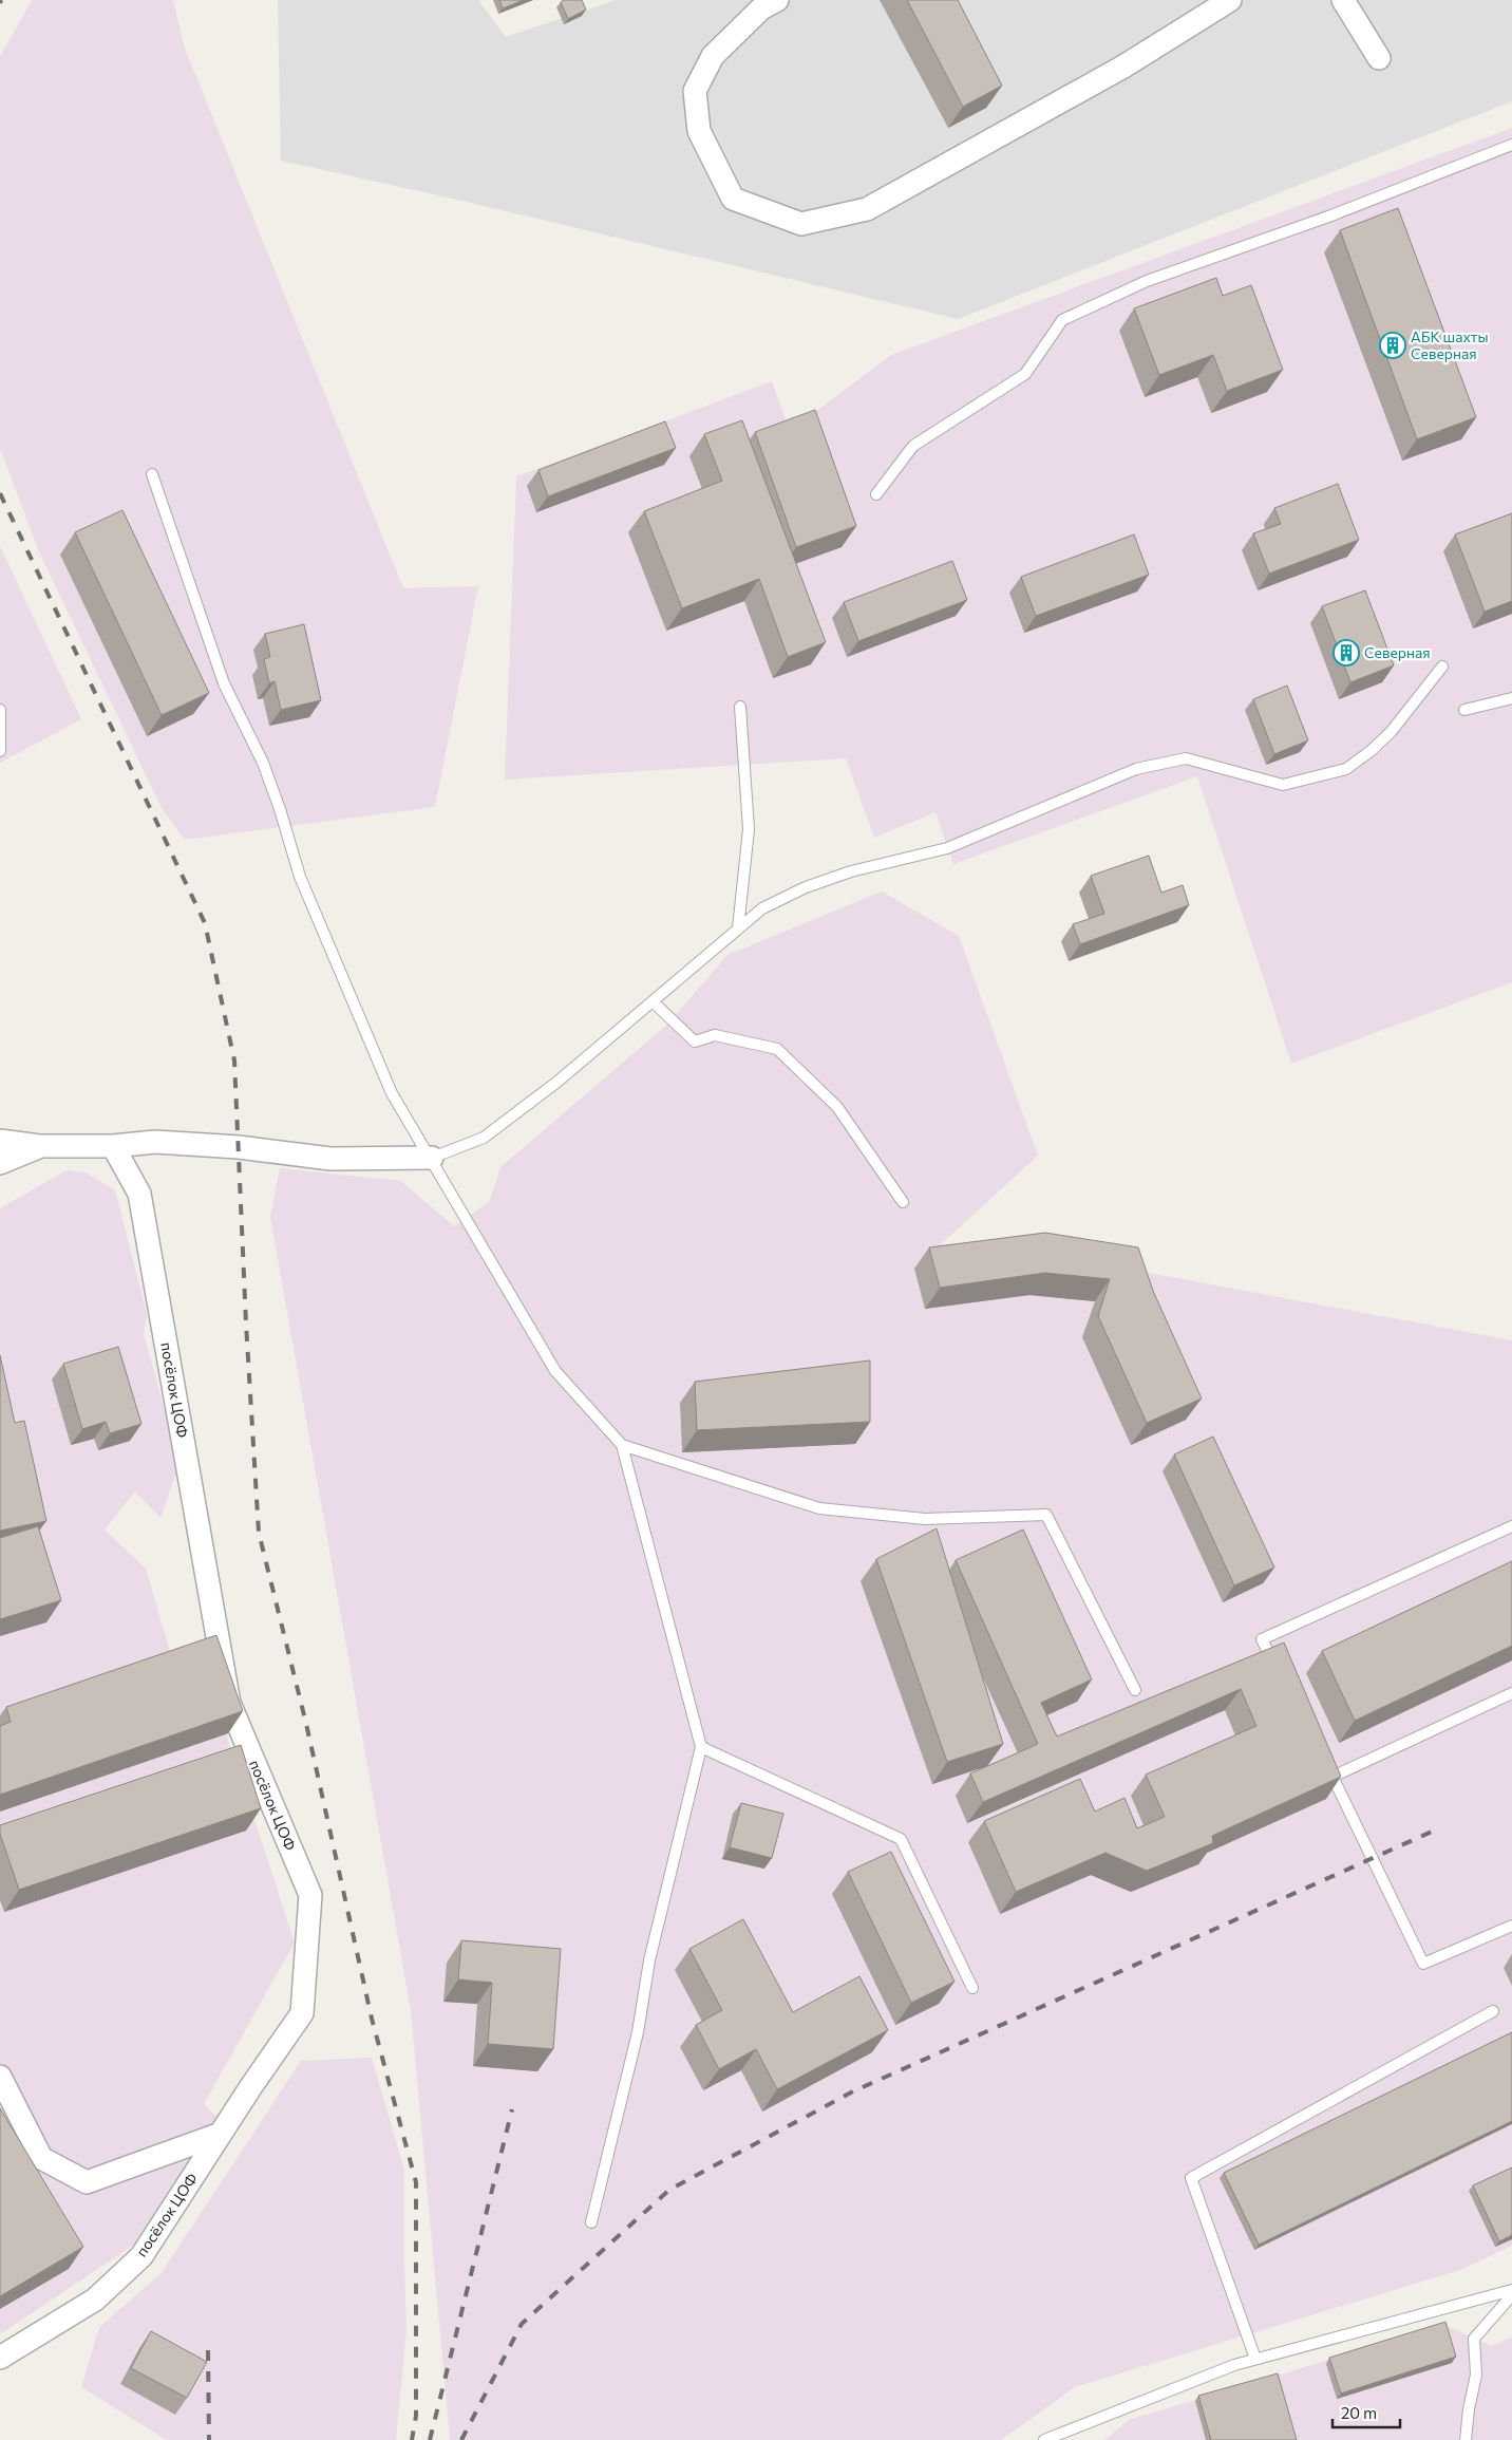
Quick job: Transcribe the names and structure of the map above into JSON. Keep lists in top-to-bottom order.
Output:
{
  "streets": {
    "street": ["посёлок ЦОФ"]
  },
  "places": {
    "building": ["АБК шахты Северная", "Северная"]
  },
  "scale_bar": "20 m"
}
